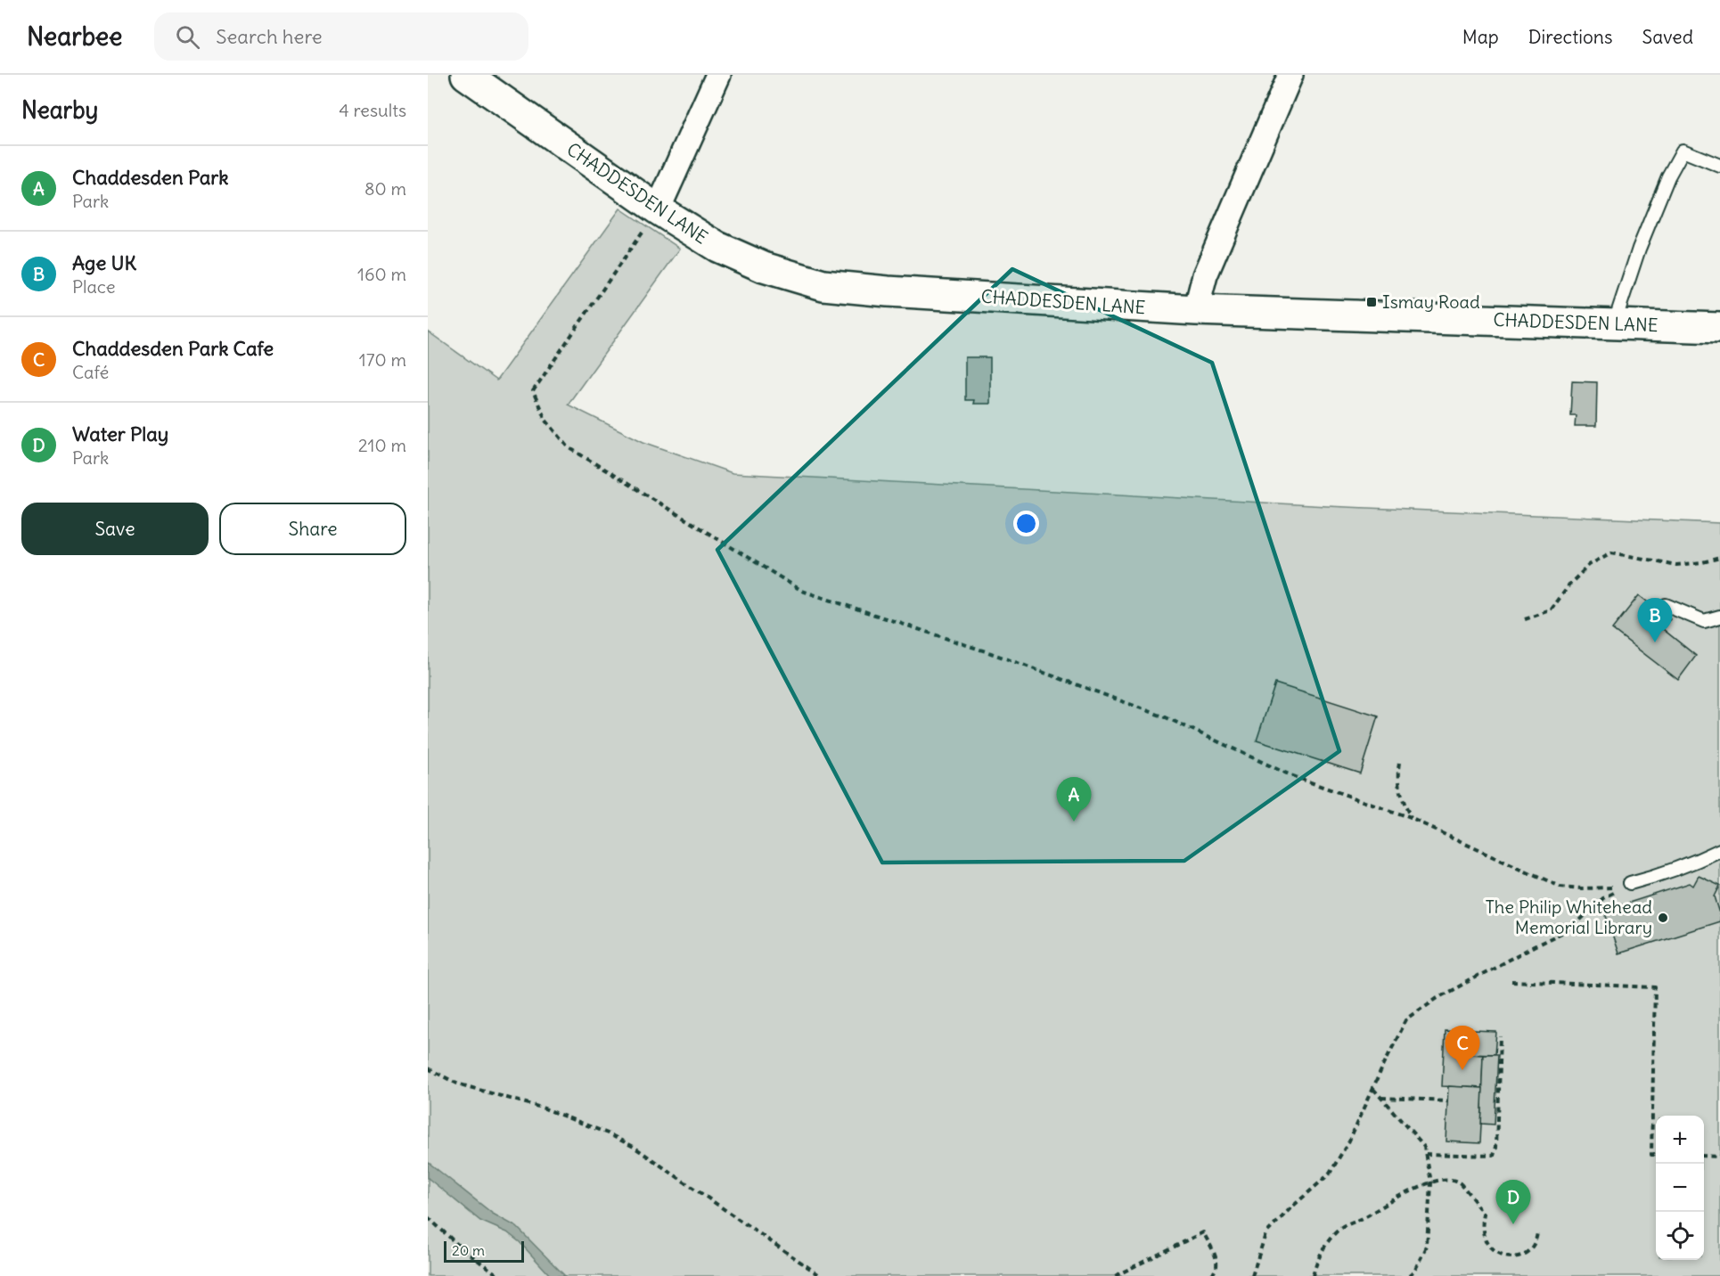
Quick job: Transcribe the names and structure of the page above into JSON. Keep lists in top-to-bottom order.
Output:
{
  "streets": {
    "street": ["CHADDESDEN LANE"]
  },
  "places": {
    "transit": ["Ismay Road"],
    "other": ["The Philip Whitehead Memorial Library"]
  },
  "scale_bar": "20 m",
  "page": {
    "header": "Nearbee",
    "search": "Search here",
    "nav": ["Map", "Directions", "Saved"],
    "heading": ["Nearby", "4 results"],
    "list": [
      {
        "mark": "A",
        "name": "Chaddesden Park",
        "note": "Park",
        "value": "80 m"
      },
      {
        "mark": "B",
        "name": "Age UK",
        "note": "Place",
        "value": "160 m"
      },
      {
        "mark": "C",
        "name": "Chaddesden Park Cafe",
        "note": "Café",
        "value": "170 m"
      },
      {
        "mark": "D",
        "name": "Water Play",
        "note": "Park",
        "value": "210 m"
      }
    ],
    "buttons": ["Save", "Share"],
    "pins": [
      "B",
      "A",
      "C",
      "D"
    ],
    "map_buttons": ["+", "−"],
    "scale": "20 m"
  }
}
